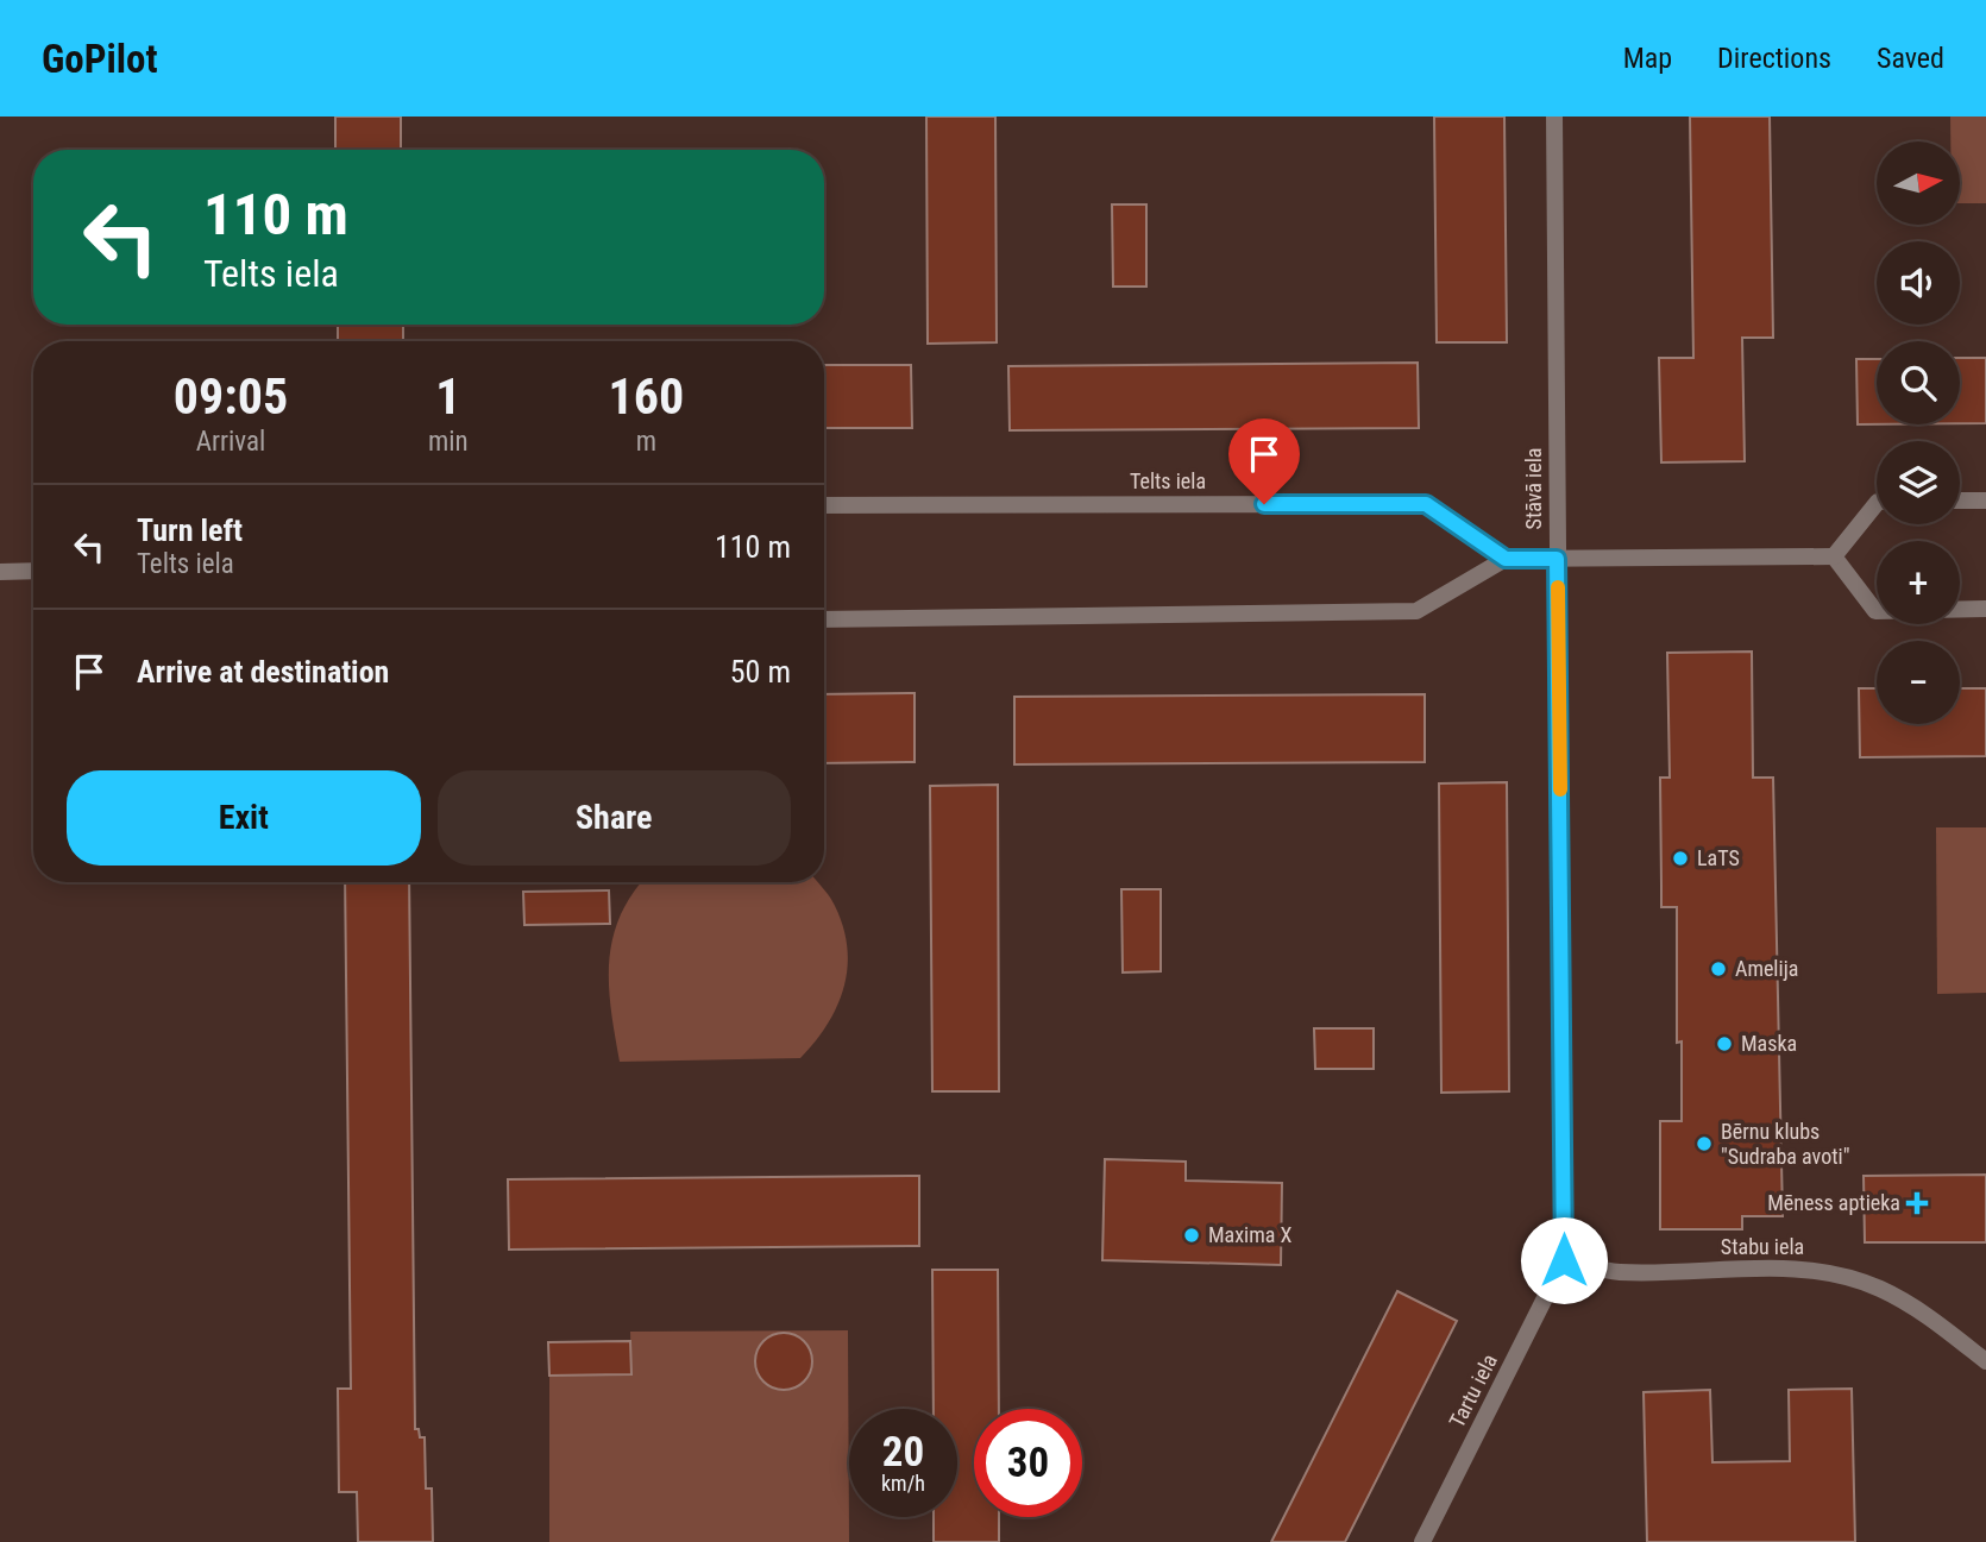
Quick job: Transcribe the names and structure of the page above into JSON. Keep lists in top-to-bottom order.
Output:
{
  "streets": {
    "street": [
      "Telts iela",
      "Stāvā iela",
      "Stabu iela",
      "Tartu iela"
    ]
  },
  "crossings": [
    ["Stāvā iela", "Stabu iela"],
    ["Stāvā iela", "Tartu iela"],
    ["Stabu iela", "Tartu iela"]
  ],
  "places": {
    "other": [
      "LaTS",
      "Amelija",
      "Maska",
      "Bērnu klubs \"Sudraba avoti\"",
      "Maxima X"
    ],
    "health": ["Mēness aptieka"]
  },
  "north": "right",
  "page": {
    "header": "GoPilot",
    "nav": ["Map", "Directions", "Saved"],
    "map_buttons": ["+", "−"],
    "turn": ["110 m", "Telts iela"],
    "eta": [
      "09:05",
      "Arrival",
      "1",
      "min",
      "160",
      "m"
    ],
    "list": [
      {
        "name": "Turn left",
        "note": "Telts iela",
        "value": "110 m"
      },
      {
        "name": "Arrive at destination",
        "value": "50 m"
      }
    ],
    "buttons": ["Exit", "Share"],
    "speed": "20 km/h",
    "limit": "30"
  }
}
